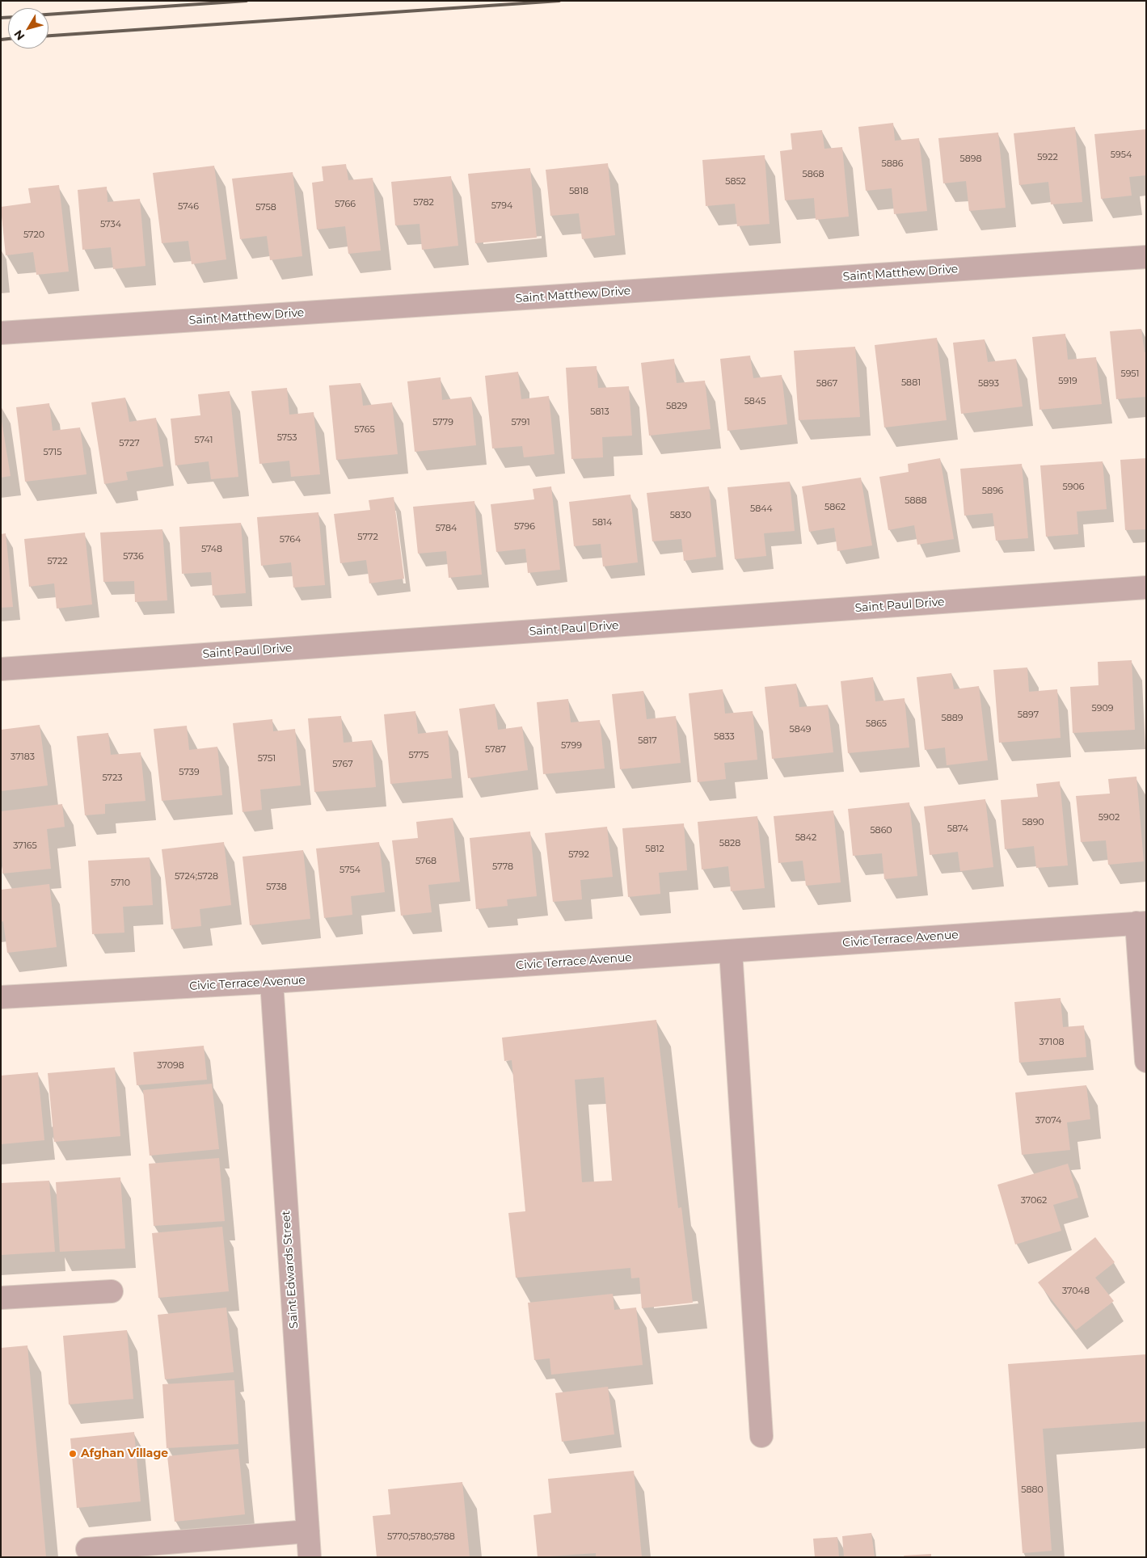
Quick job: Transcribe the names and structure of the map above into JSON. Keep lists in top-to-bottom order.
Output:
{
  "streets": {
    "street": [
      "Saint Matthew Drive",
      "Saint Paul Drive",
      "Civic Terrace Avenue",
      "Saint Edwards Street"
    ]
  },
  "crossings": [
    ["Civic Terrace Avenue", "Saint Edwards Street"]
  ],
  "places": ["Afghan Village"],
  "house_numbers": [
    "5954",
    "5922",
    "5898",
    "5886",
    "5868",
    "5852",
    "5818",
    "5782",
    "5766",
    "5794",
    "5746",
    "5758",
    "5734",
    "5720",
    "5951",
    "5919",
    "5881",
    "5867",
    "5893",
    "5845",
    "5829",
    "5813",
    "5779",
    "5791",
    "5765",
    "5753",
    "5741",
    "5727",
    "5715",
    "5906",
    "5896",
    "5888",
    "5862",
    "5844",
    "5830",
    "5814",
    "5796",
    "5784",
    "5772",
    "5764",
    "5748",
    "5736",
    "5722",
    "5909",
    "5897",
    "5889",
    "5865",
    "5849",
    "5833",
    "5817",
    "5799",
    "5787",
    "5775",
    "37183",
    "5751",
    "5767",
    "5739",
    "5723",
    "5902",
    "5890",
    "5874",
    "5860",
    "5842",
    "5828",
    "37165",
    "5812",
    "5792",
    "5768",
    "5778",
    "5754",
    "5724;5728",
    "5710",
    "5738",
    "37108",
    "37098",
    "37074",
    "37062",
    "37048",
    "5880",
    "5770;5780;5788"
  ],
  "north": "bottom left"
}
